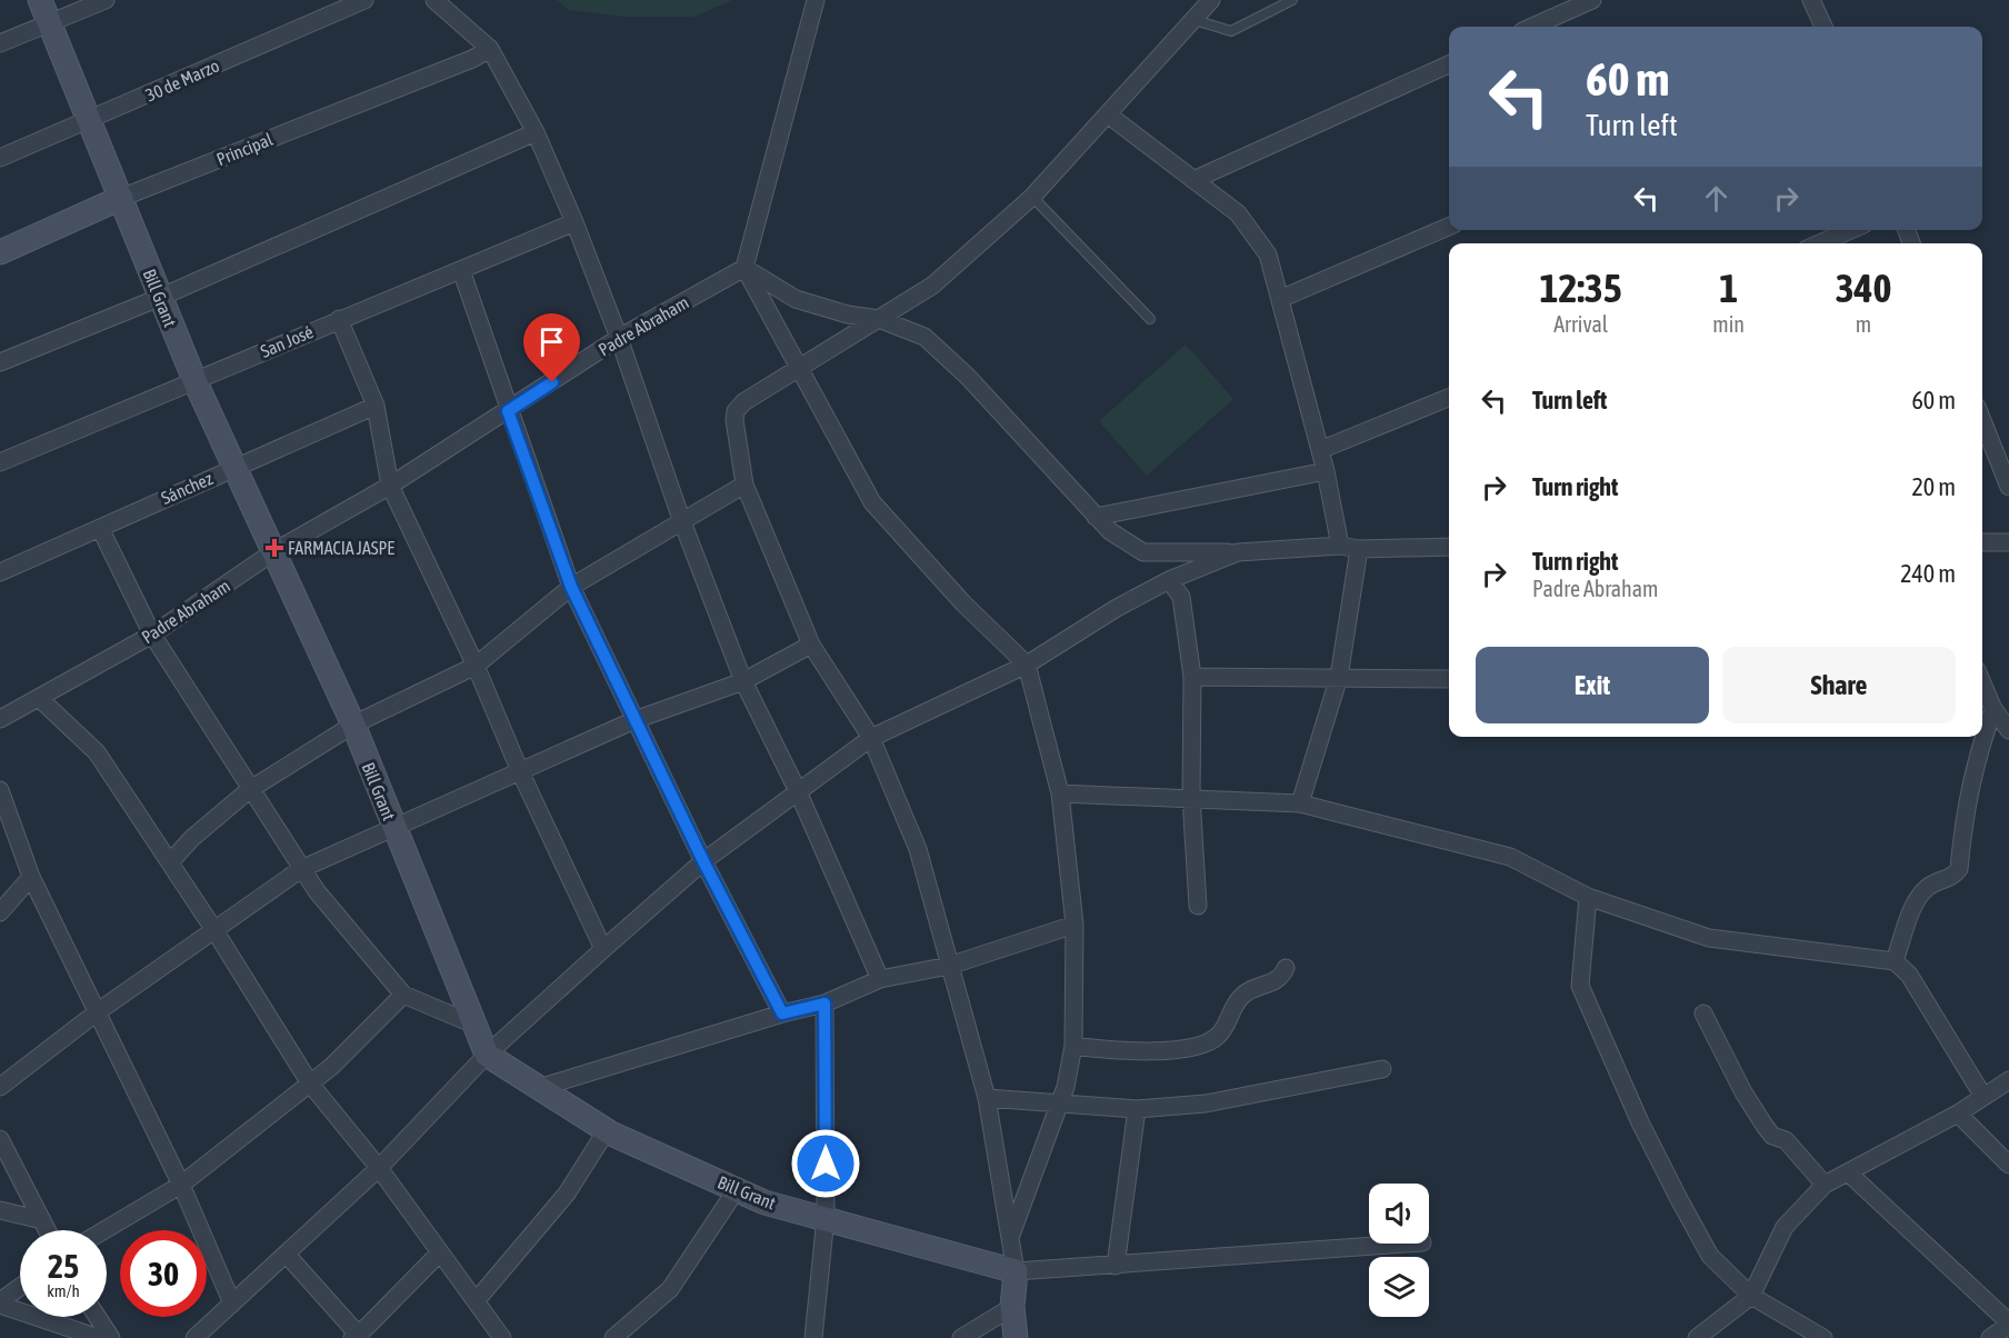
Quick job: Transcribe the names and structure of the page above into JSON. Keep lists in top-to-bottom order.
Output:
{
  "streets": {
    "street": [
      "30 de Marzo",
      "Principal",
      "Bill Grant",
      "Padre Abraham",
      "San José",
      "Sánchez"
    ]
  },
  "crossings": [
    ["30 de Marzo", "Bill Grant"],
    ["Principal", "Bill Grant"],
    ["Bill Grant", "Padre Abraham"],
    ["Bill Grant", "San José"],
    ["Bill Grant", "Sánchez"]
  ],
  "places": {
    "health": ["FARMACIA JASPE"]
  },
  "page": {
    "turn": ["60 m", "Turn left"],
    "eta": [
      "12:35",
      "Arrival",
      "1",
      "min",
      "340",
      "m"
    ],
    "list": [
      {
        "name": "Turn left",
        "value": "60 m"
      },
      {
        "name": "Turn right",
        "value": "20 m"
      },
      {
        "name": "Turn right",
        "note": "Padre Abraham",
        "value": "240 m"
      }
    ],
    "buttons": ["Exit", "Share"],
    "speed": "25 km/h",
    "limit": "30"
  }
}
